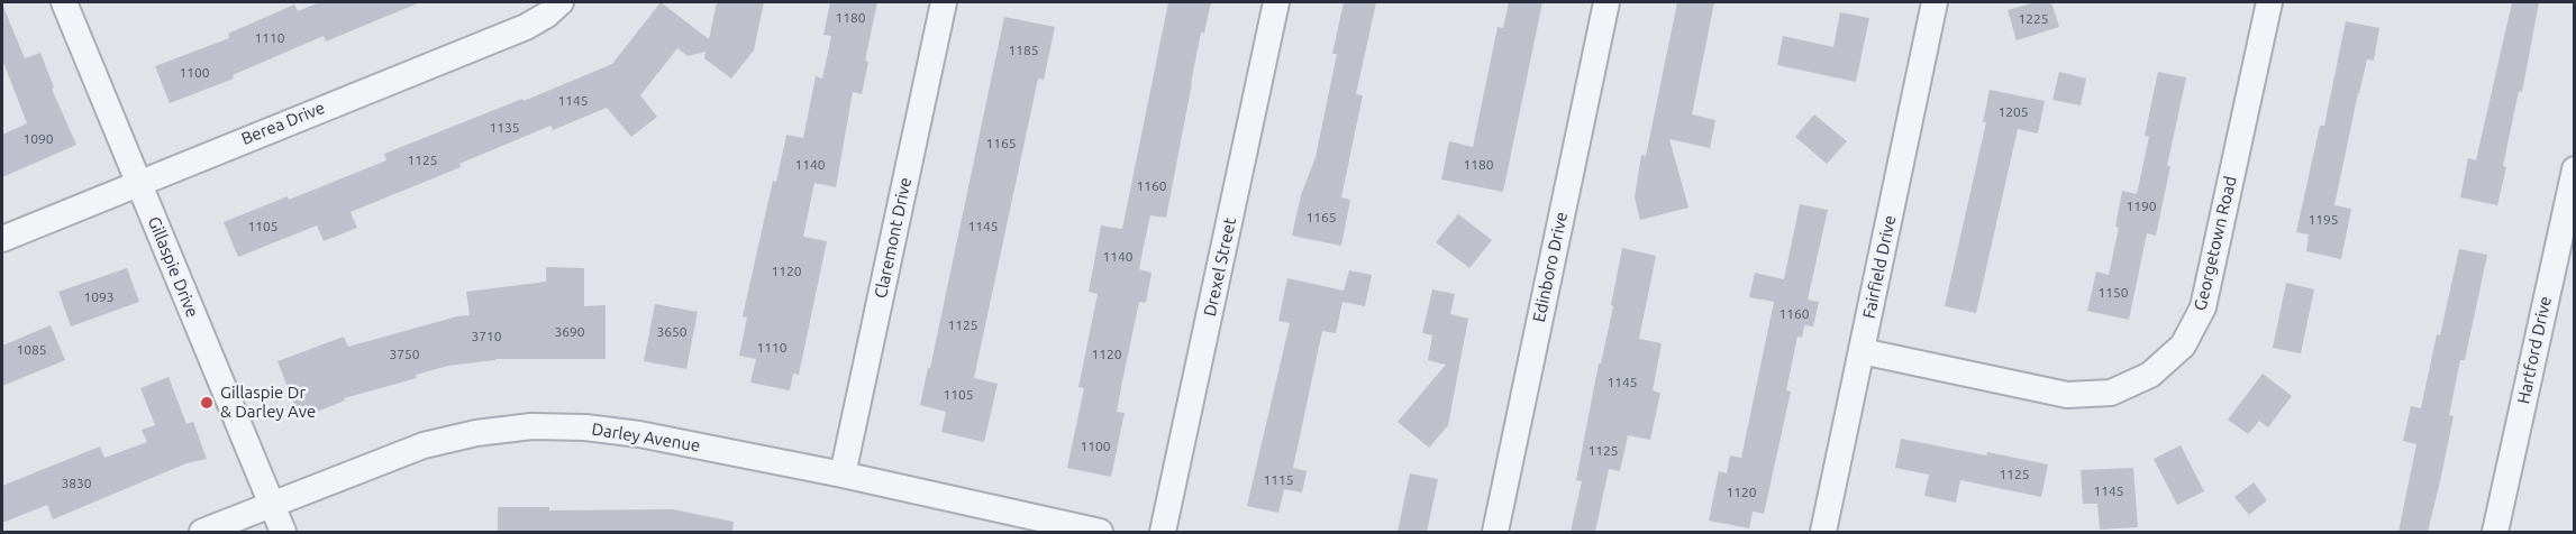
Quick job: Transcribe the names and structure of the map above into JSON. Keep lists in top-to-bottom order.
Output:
{
  "streets": {
    "street": [
      "Berea Drive",
      "Claremont Drive",
      "Georgetown Road",
      "Gillaspie Drive",
      "Drexel Street",
      "Edinboro Drive",
      "Fairfield Drive",
      "Hartford Drive",
      "Darley Avenue"
    ]
  },
  "crossings": [
    ["Berea Drive", "Gillaspie Drive"],
    ["Claremont Drive", "Darley Avenue"],
    ["Georgetown Road", "Fairfield Drive"],
    ["Gillaspie Drive", "Darley Avenue"]
  ],
  "places": ["Gillaspie Dr & Darley Ave"],
  "house_numbers": [
    "1180",
    "1225",
    "1110",
    "1185",
    "1100",
    "1145",
    "1205",
    "1135",
    "1090",
    "1165",
    "1125",
    "1140",
    "1180",
    "1160",
    "1190",
    "1165",
    "1195",
    "1105",
    "1145",
    "1140",
    "1120",
    "1150",
    "1093",
    "1160",
    "1125",
    "3690",
    "3650",
    "3710",
    "1110",
    "1085",
    "3750",
    "1120",
    "1145",
    "1105",
    "1100",
    "1125",
    "1125",
    "1115",
    "3830",
    "1145",
    "1120"
  ]
}
